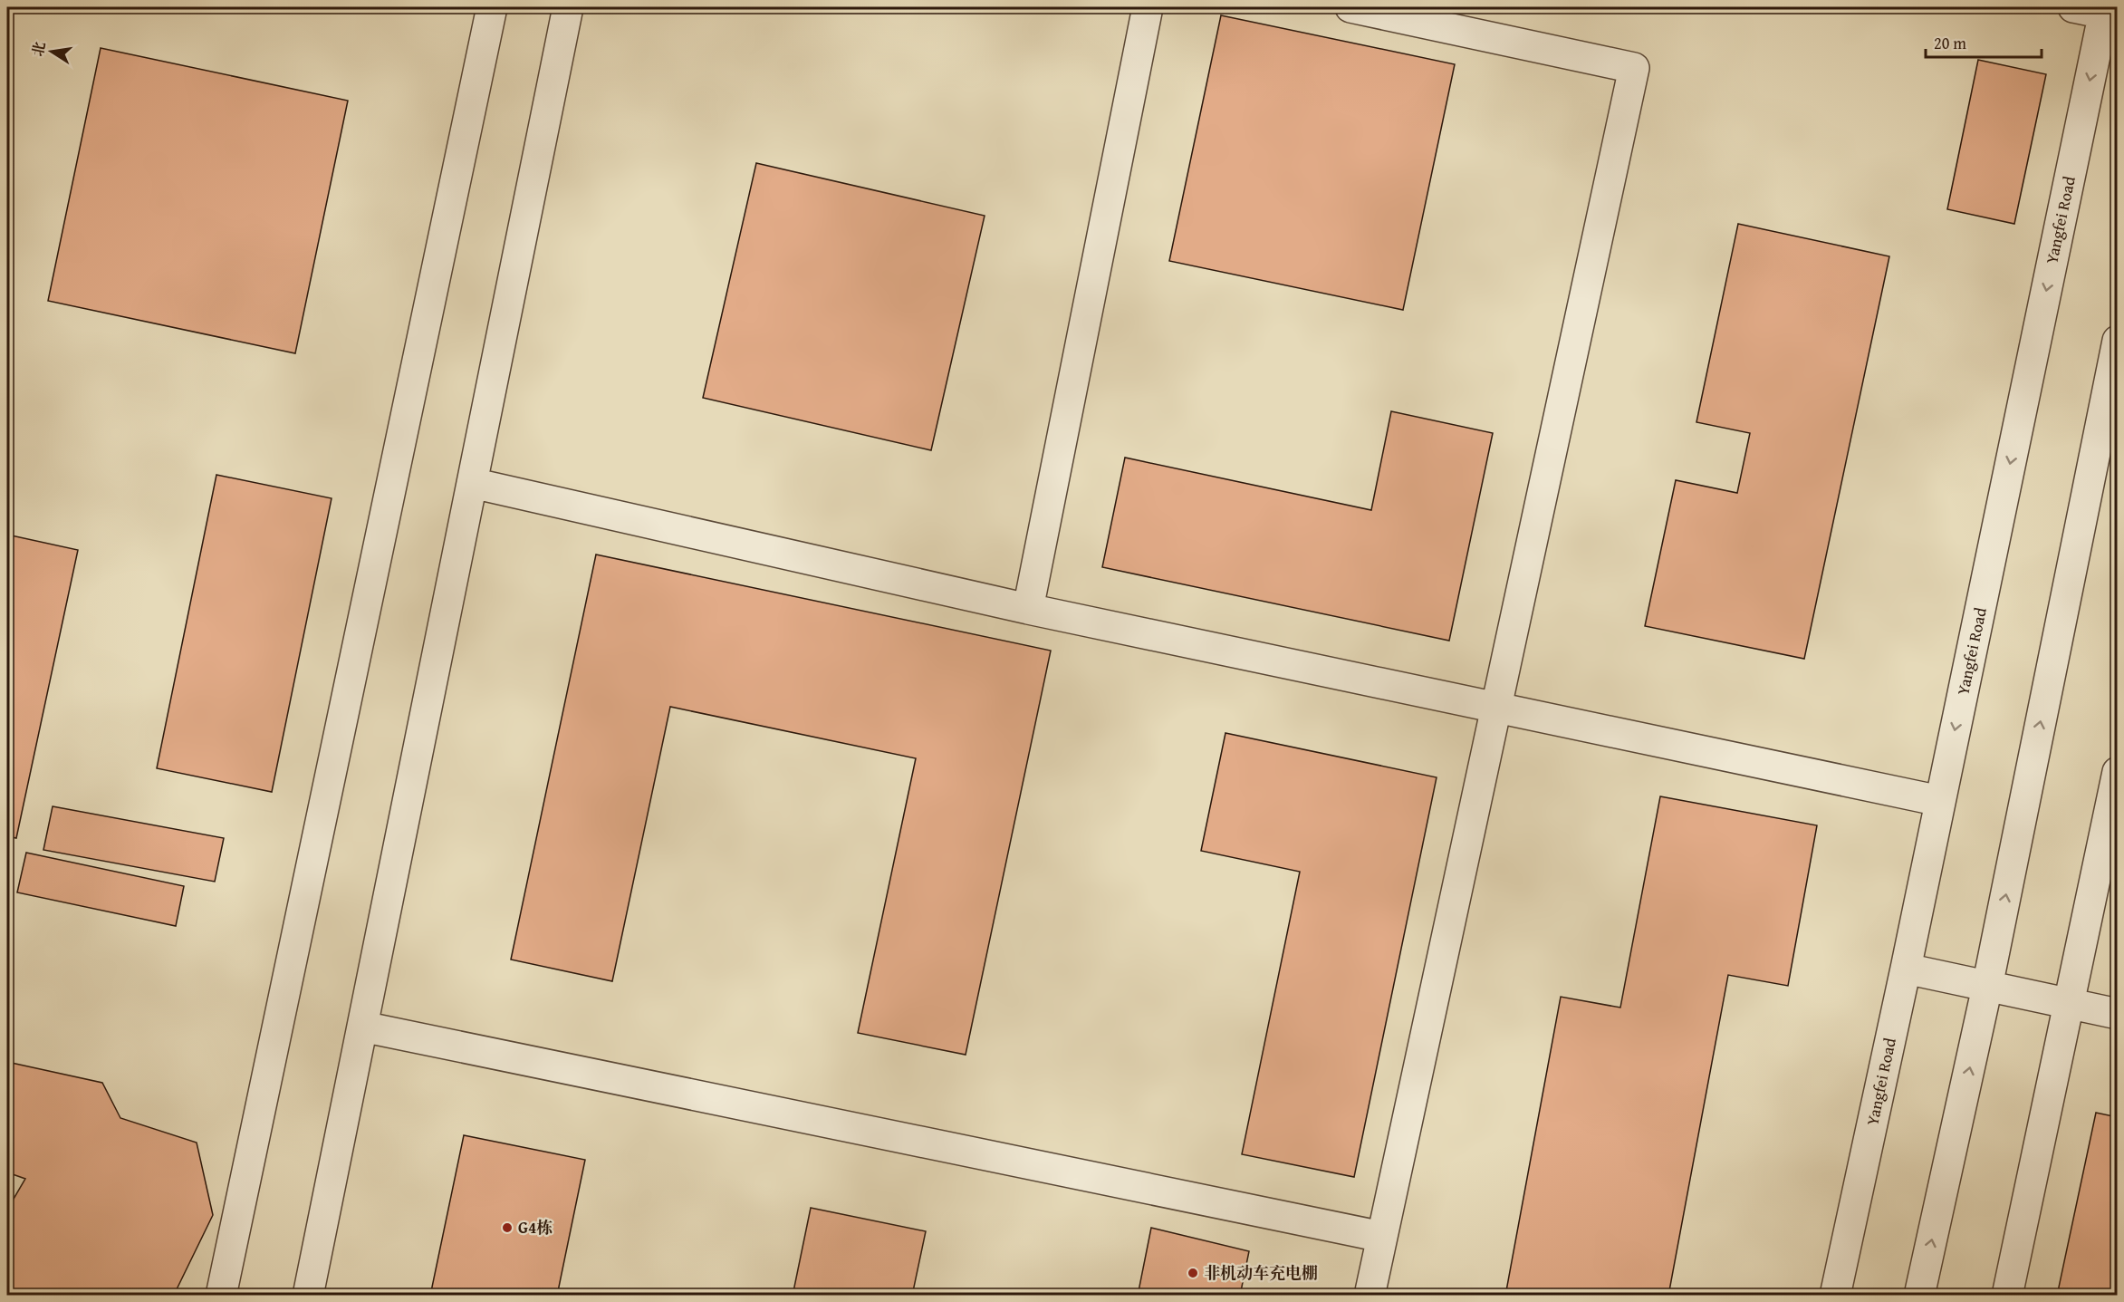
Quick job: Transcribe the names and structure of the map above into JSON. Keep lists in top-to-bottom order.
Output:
{
  "streets": {
    "street": ["Yangfei Road"]
  },
  "places": ["G4栋", "非机动车充电棚"],
  "scale_bar": "20 m",
  "north": "left"
}
